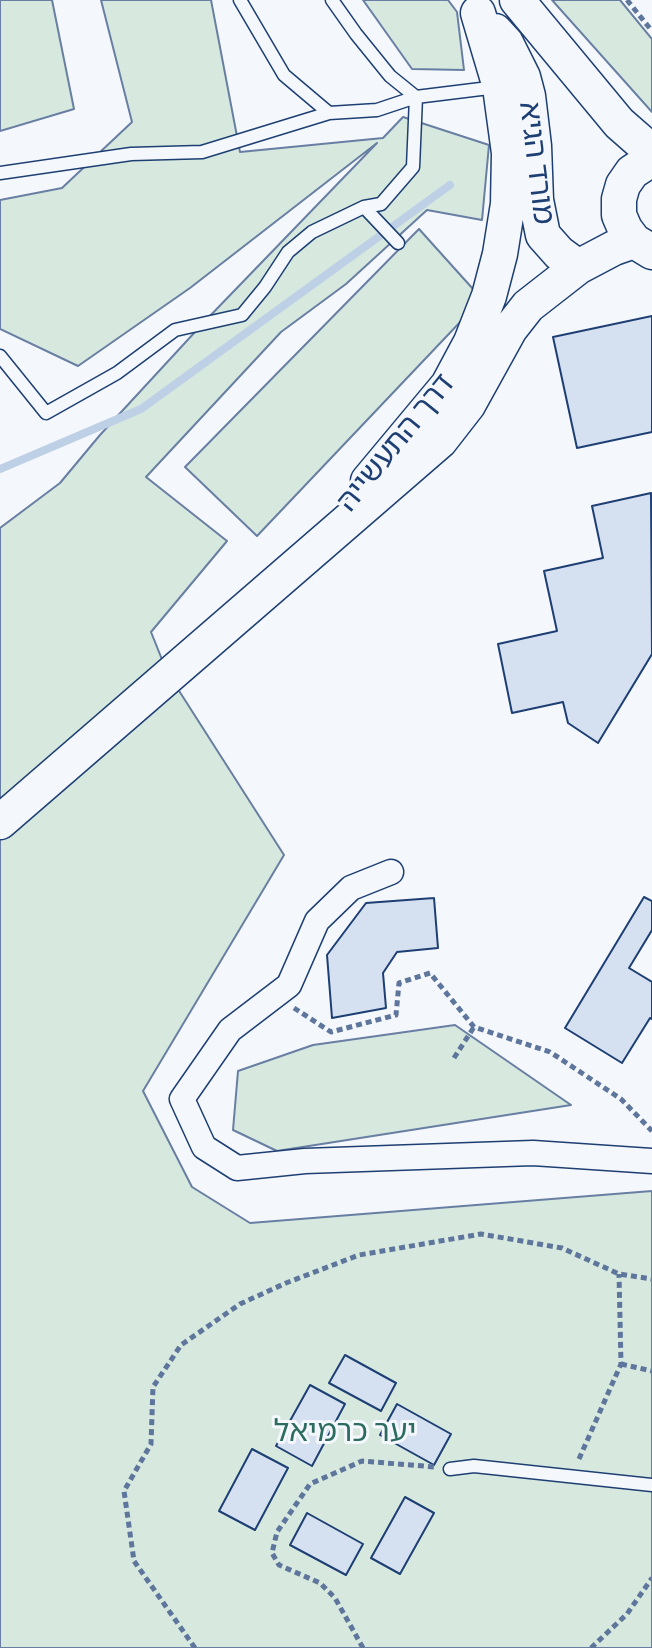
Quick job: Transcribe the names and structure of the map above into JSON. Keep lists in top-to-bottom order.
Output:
{
  "streets": {
    "street": ["מורד הגיא", "דרך התעשייה"]
  },
  "crossings": [
    ["מורד הגיא", "דרך התעשייה"]
  ],
  "parks": ["יער כרמיאל"]
}
